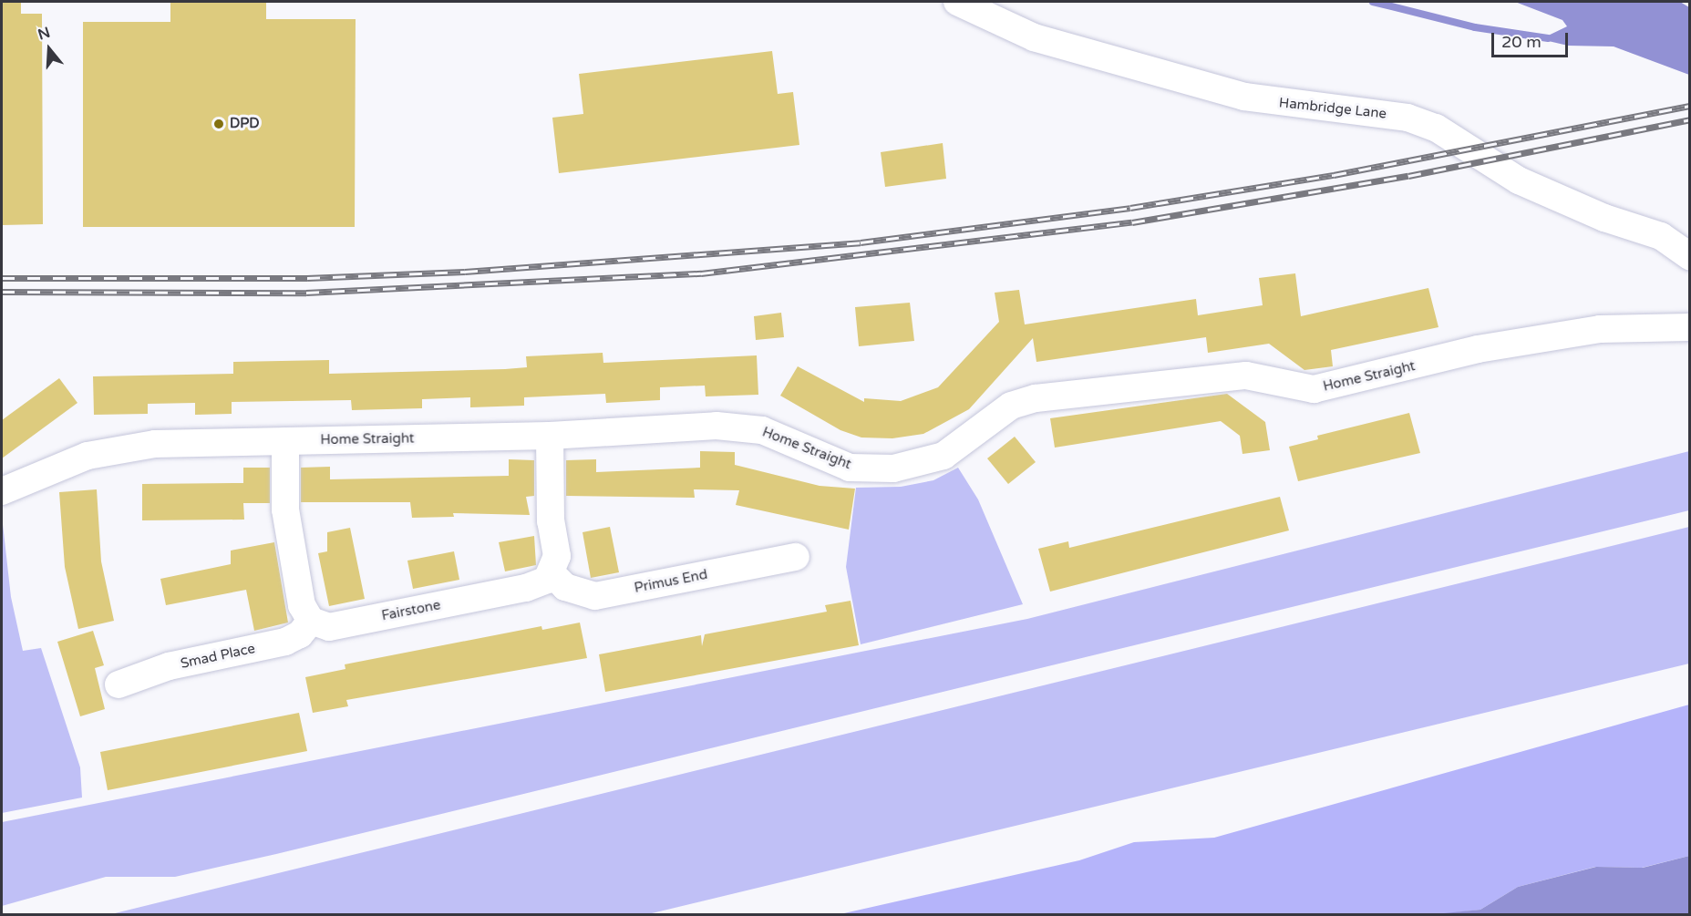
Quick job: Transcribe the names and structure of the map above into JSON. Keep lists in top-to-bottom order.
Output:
{
  "streets": {
    "street": [
      "Hambridge Lane",
      "Home Straight",
      "Primus End",
      "Fairstone",
      "Smad Place"
    ]
  },
  "crossings": [
    ["Primus End", "Fairstone"],
    ["Fairstone", "Smad Place"]
  ],
  "places": ["DPD"],
  "scale_bar": "20 m",
  "north": "top"
}
